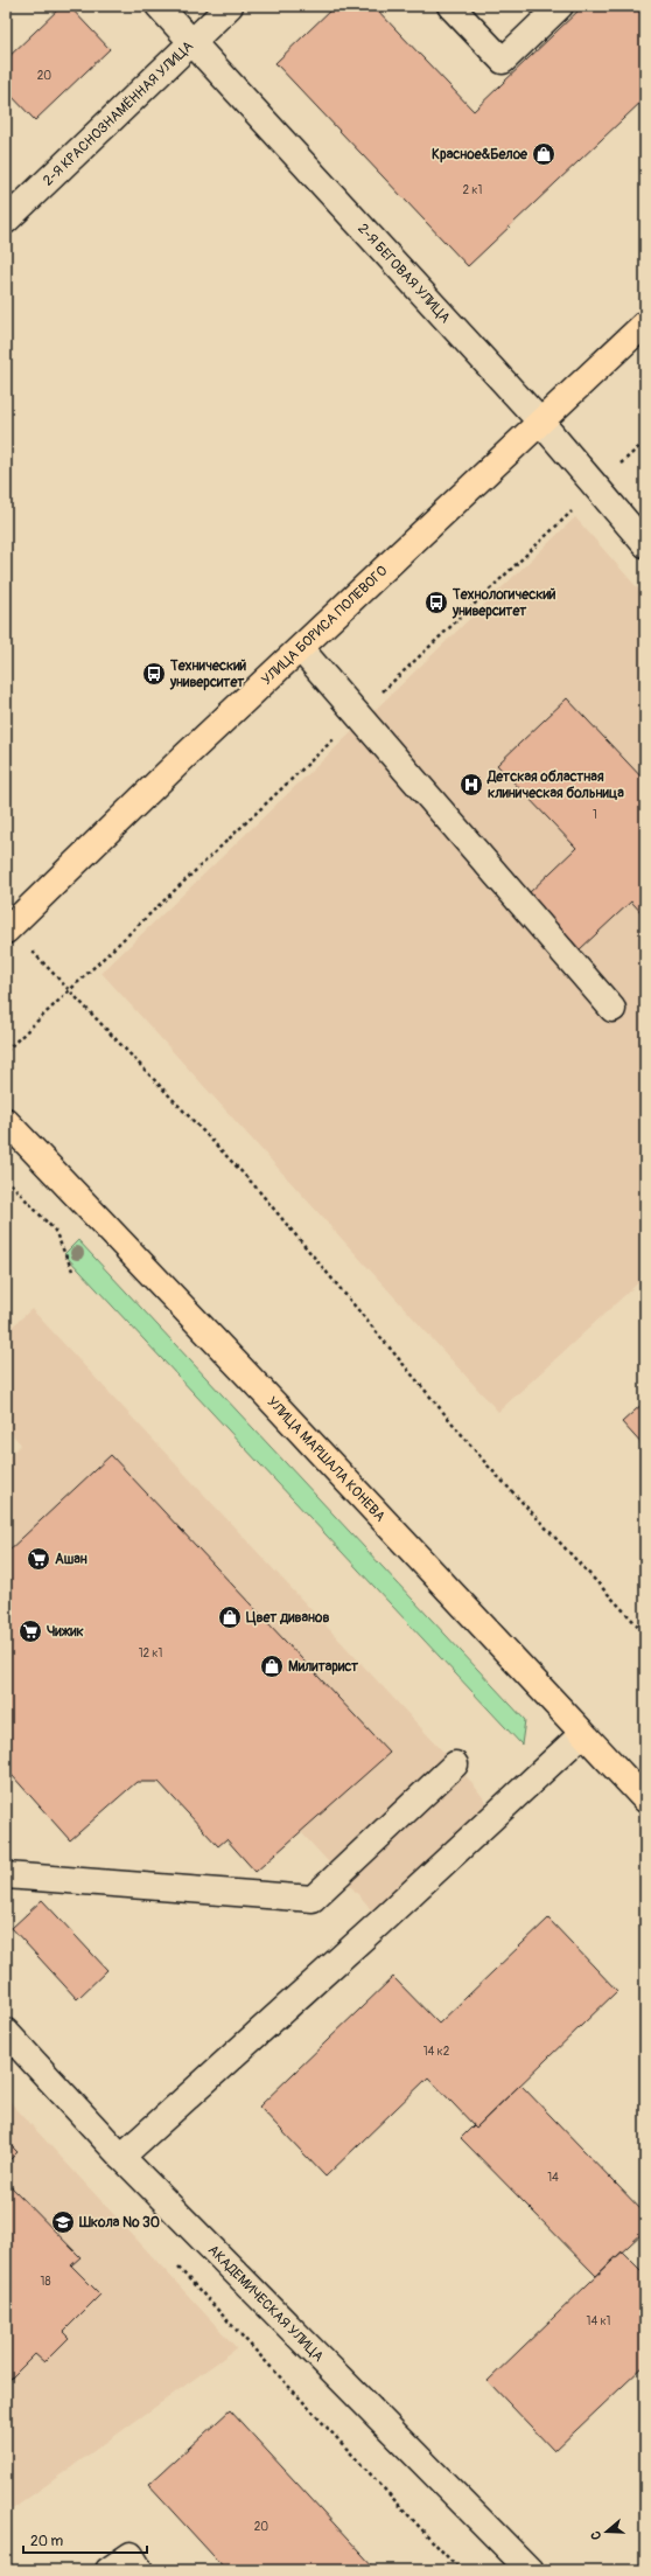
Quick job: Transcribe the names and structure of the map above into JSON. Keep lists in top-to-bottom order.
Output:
{
  "streets": {
    "main road": ["УЛИЦА БОРИСА ПОЛЕВОГО", "УЛИЦА МАРШАЛА КОНЕВА"],
    "street": ["2-Я КРАСНОЗНАМЁННАЯ УЛИЦА", "2-Я БЕГОВАЯ УЛИЦА", "АКАДЕМИЧЕСКАЯ УЛИЦА"]
  },
  "crossings": [
    ["2-Я КРАСНОЗНАМЁННАЯ УЛИЦА", "2-Я БЕГОВАЯ УЛИЦА"],
    ["2-Я БЕГОВАЯ УЛИЦА", "УЛИЦА БОРИСА ПОЛЕВОГО"]
  ],
  "places": {
    "shop": ["Красное&Белое", "Цвет диванов", "Милитарист"],
    "bus stop": ["Технологический университет", "Технический университет"],
    "hospital": ["Детская областная клиническая больница"],
    "supermarket": ["Ашан", "Чижик"],
    "school or university": ["Школа № 30"]
  },
  "house_numbers": [
    "20",
    "2 к1",
    "1",
    "12 к1",
    "14 к2",
    "14",
    "18",
    "14 к1",
    "20"
  ],
  "scale_bar": "20 m",
  "north": "left"
}
